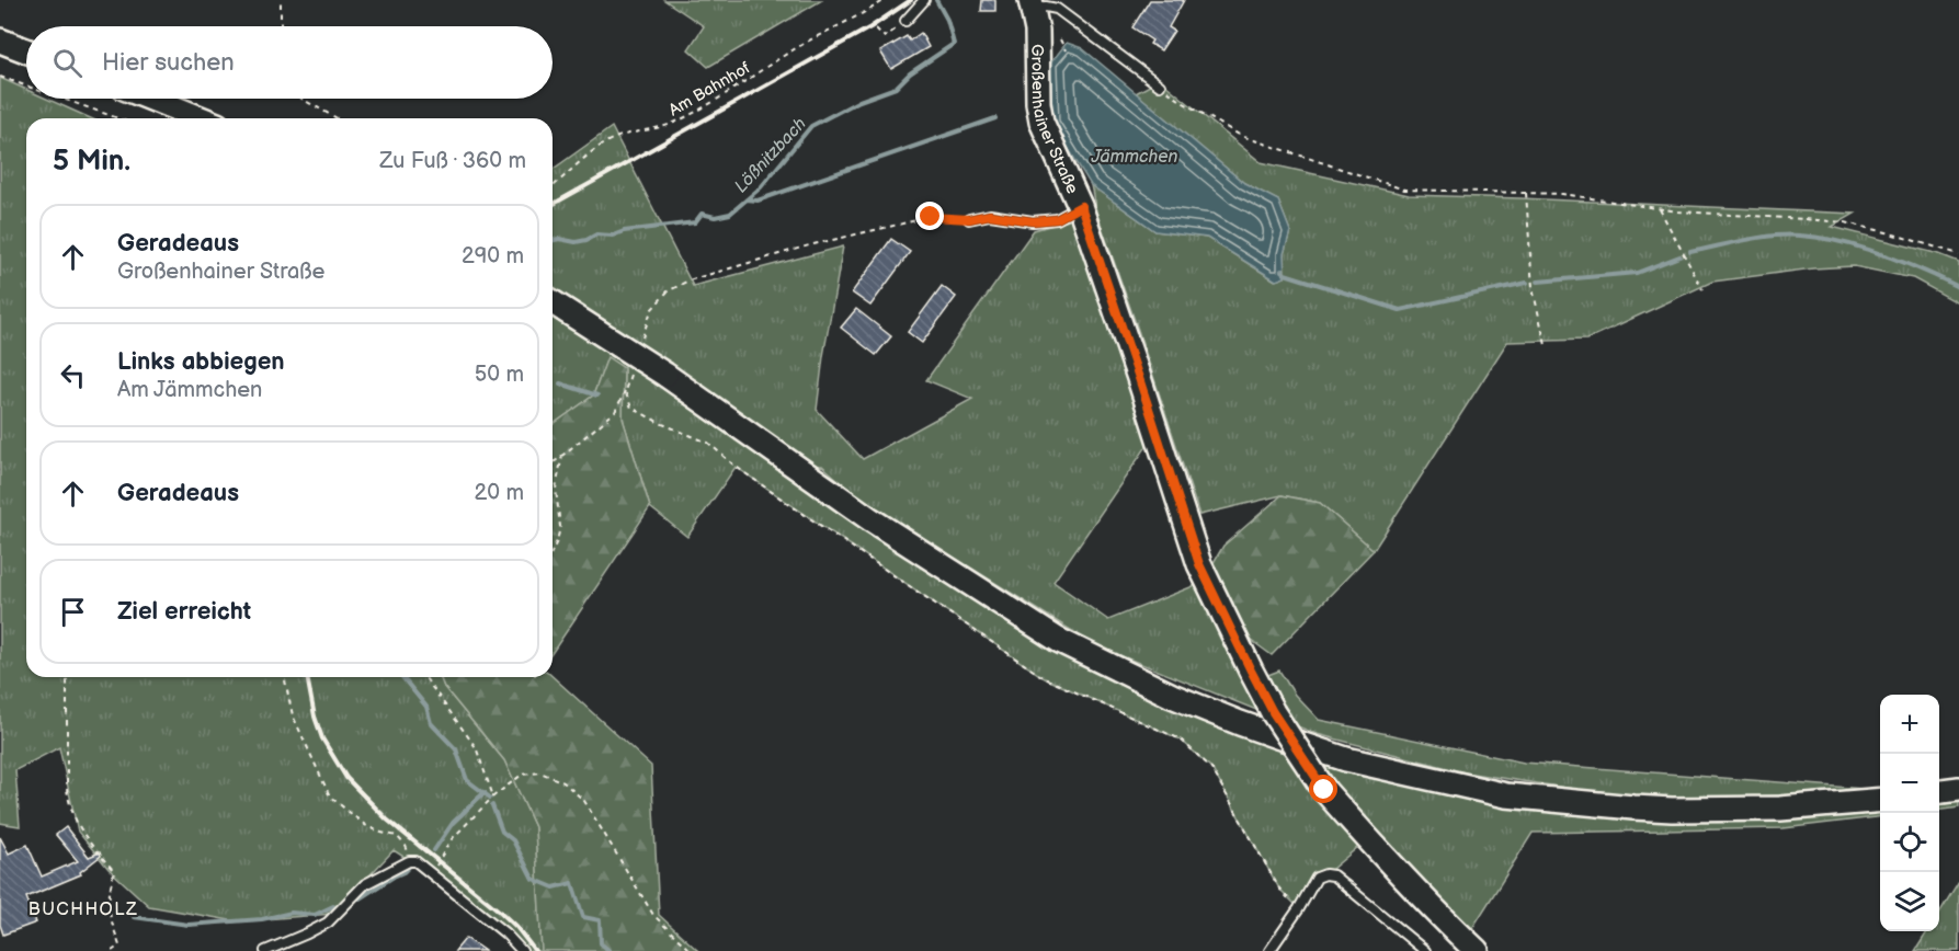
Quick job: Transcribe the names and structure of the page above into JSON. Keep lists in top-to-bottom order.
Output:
{
  "streets": {
    "main road": ["Großenhainer Straße"],
    "path": ["Am Bahnhof"]
  },
  "districts": ["BUCHHOLZ"],
  "water": ["Lößnitzbach", "Jämmchen"],
  "page": {
    "search": "Hier suchen",
    "heading": ["5 Min.", "Zu Fuß · 360 m"],
    "list": [
      ["Geradeaus", "Großenhainer Straße", "290 m"],
      ["Links abbiegen", "Am Jämmchen", "50 m"],
      ["Geradeaus", "20 m"],
      "Ziel erreicht"
    ],
    "map_buttons": ["+", "−"]
  }
}
